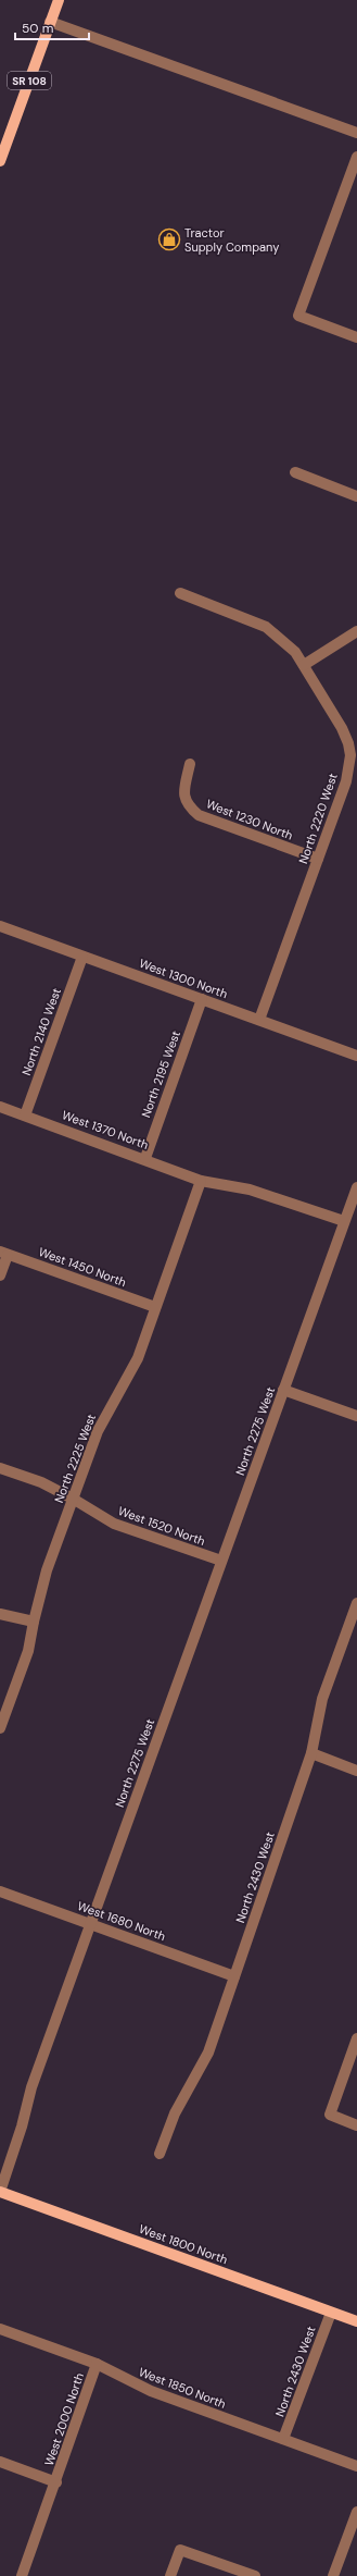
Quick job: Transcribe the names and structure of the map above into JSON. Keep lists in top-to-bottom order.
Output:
{
  "streets": {
    "main road": ["SR 108", "West 1800 North"],
    "street": [
      "North 2220 West",
      "West 1230 North",
      "West 1300 North",
      "North 2140 West",
      "North 2195 West",
      "West 1370 North",
      "West 1450 North",
      "North 2275 West",
      "North 2225 West",
      "West 1520 North",
      "North 2430 West",
      "West 1680 North",
      "West 1850 North",
      "West 2000 North"
    ]
  },
  "crossings": [
    ["North 2220 West", "West 1230 North"],
    ["North 2220 West", "West 1300 North"],
    ["West 1300 North", "North 2140 West"],
    ["West 1300 North", "North 2195 West"],
    ["North 2140 West", "West 1370 North"],
    ["North 2195 West", "West 1370 North"],
    ["West 1370 North", "North 2275 West"],
    ["West 1370 North", "North 2225 West"],
    ["West 1450 North", "North 2225 West"],
    ["North 2275 West", "West 1520 North"],
    ["North 2275 West", "West 1680 North"],
    ["North 2275 West", "West 1800 North"],
    ["North 2225 West", "West 1520 North"],
    ["North 2430 West", "West 1680 North"],
    ["North 2430 West", "West 1800 North"],
    ["North 2430 West", "West 1850 North"],
    ["West 1850 North", "West 2000 North"]
  ],
  "places": {
    "shop": ["Tractor Supply Company"]
  },
  "scale_bar": "50 m"
}
